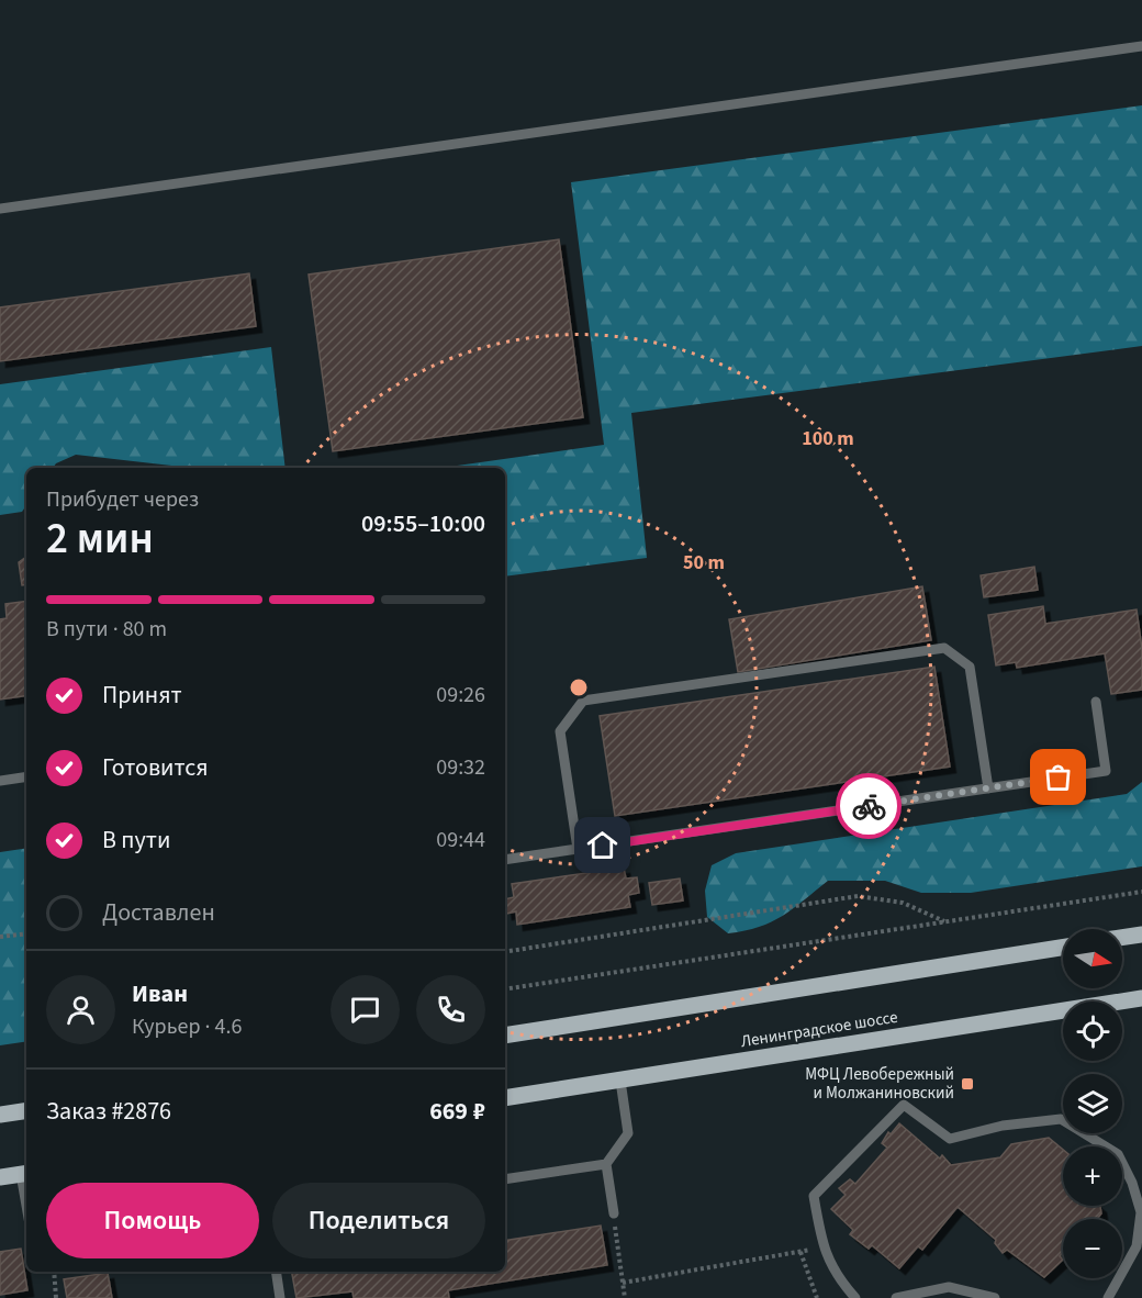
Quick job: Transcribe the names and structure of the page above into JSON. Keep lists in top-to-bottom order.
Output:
{
  "streets": {
    "main road": ["Ленинградское шоссе"]
  },
  "places": {
    "transit": ["МФЦ Левобережный и Молжаниновский"]
  },
  "north": "right",
  "page": {
    "heading": ["2 мин", "Прибудет через", "09:55–10:00"],
    "panel": [
      "Иван",
      "Курьер · 4.6",
      "Заказ #2876",
      "669 ₽"
    ],
    "bar": "В пути · 80 m",
    "list": [
      ["Принят", "09:26"],
      ["Готовится", "09:32"],
      ["В пути", "09:44"],
      "Доставлен"
    ],
    "map_buttons": ["+", "−"],
    "buttons": ["Помощь", "Поделиться"]
  },
  "rings": ["100 m", "50 m"]
}
